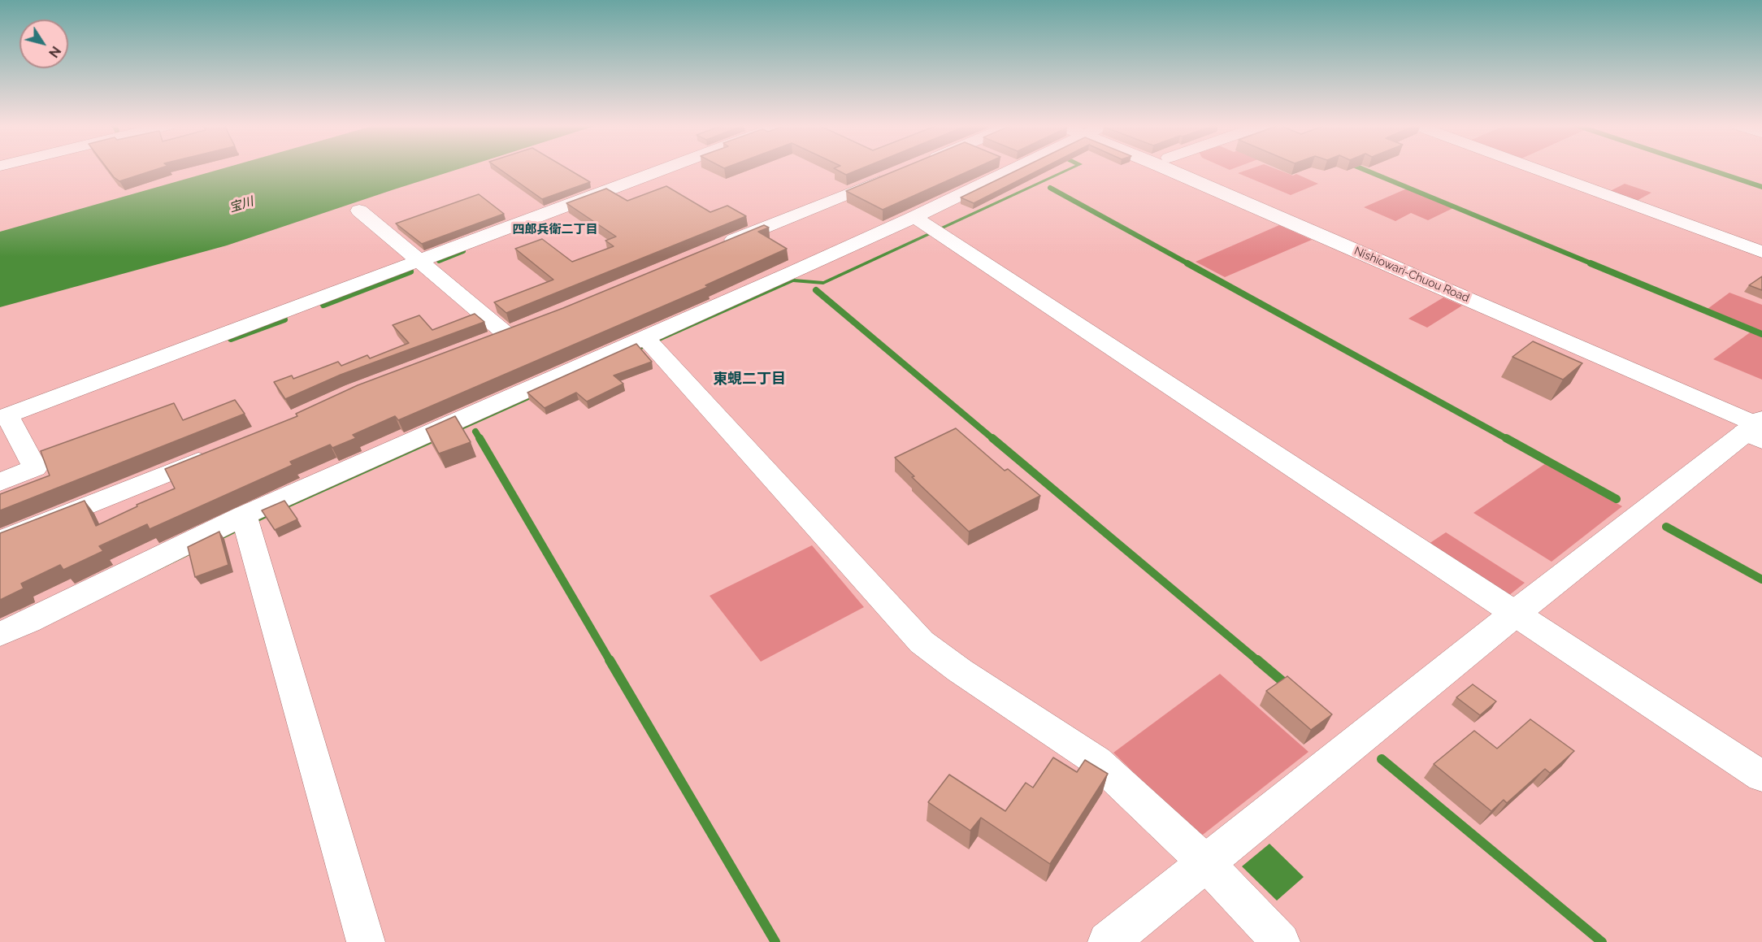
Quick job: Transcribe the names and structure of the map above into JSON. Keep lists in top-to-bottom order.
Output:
{
  "streets": {
    "main road": ["Nishiowari-Chuou Road"]
  },
  "districts": ["四郎兵衛二丁目", "東蜆二丁目"],
  "water": ["宝川"],
  "north": "bottom right"
}
